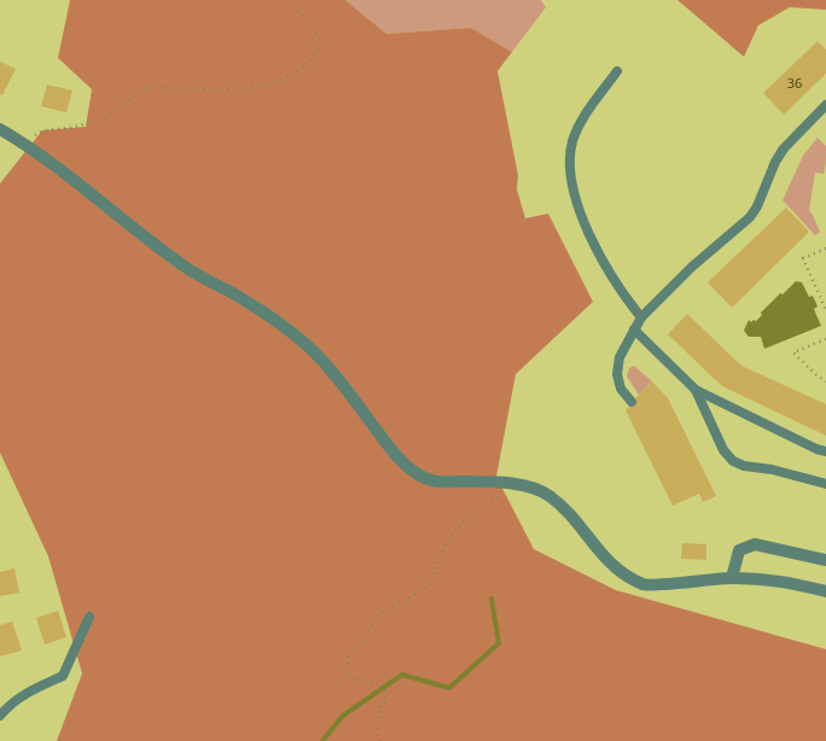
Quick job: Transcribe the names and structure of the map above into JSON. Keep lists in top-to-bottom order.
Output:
{
  "house_numbers": ["36"]
}
